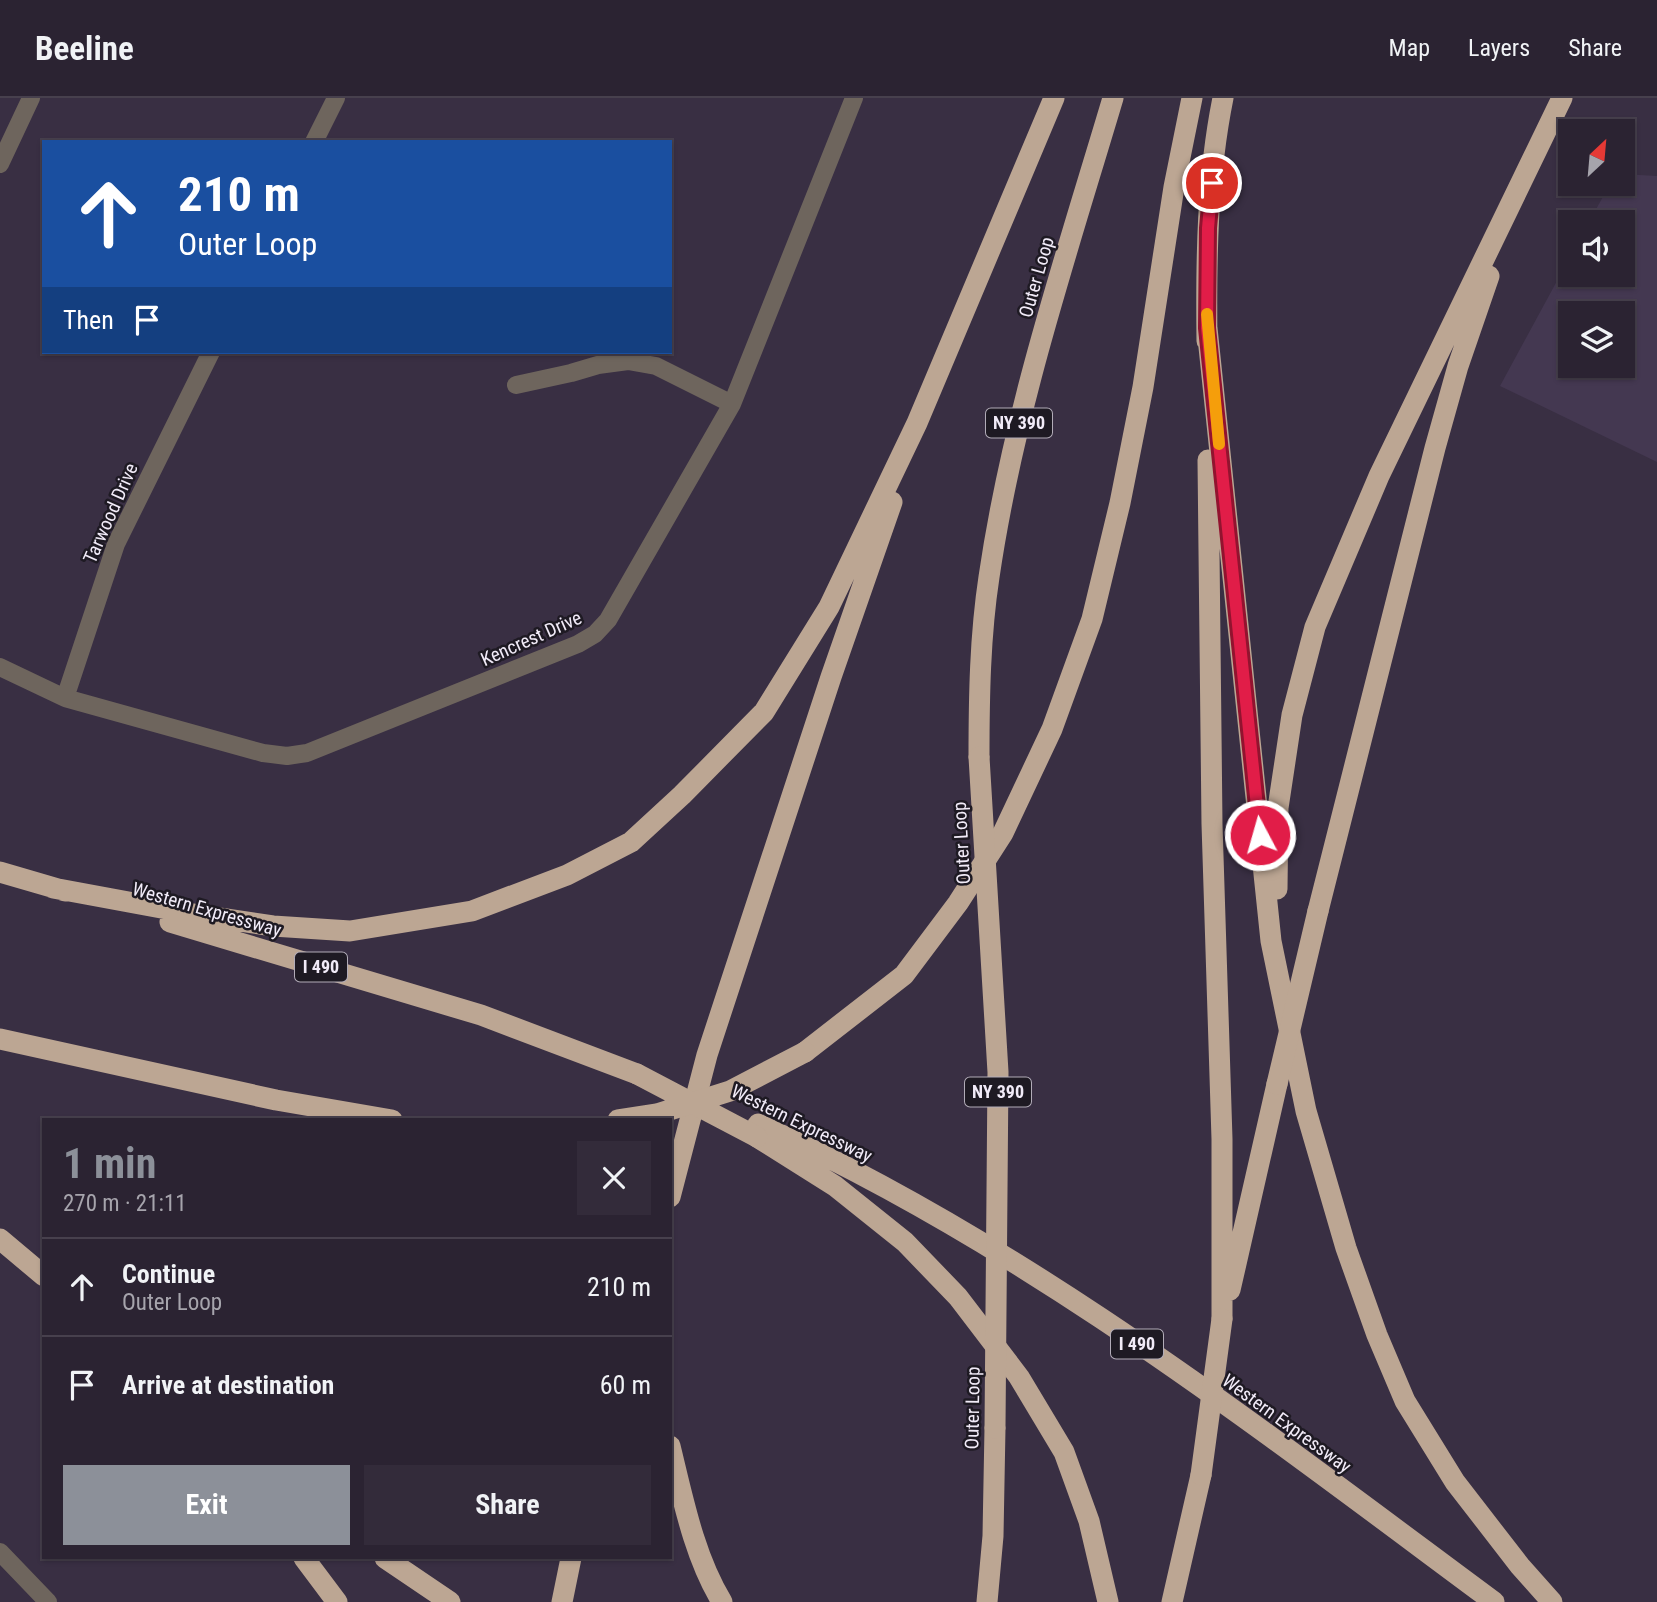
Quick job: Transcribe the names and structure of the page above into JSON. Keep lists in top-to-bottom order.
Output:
{
  "streets": {
    "highway": [
      "Outer Loop",
      "NY 390",
      "Western Expressway",
      "I 490"
    ],
    "street": ["Tarwood Drive", "Kencrest Drive"]
  },
  "crossings": [
    ["Tarwood Drive", "Kencrest Drive"]
  ],
  "north": "top right",
  "page": {
    "header": "Beeline",
    "nav": ["Map", "Layers", "Share"],
    "turn": ["210 m", "Outer Loop"],
    "then": "Then",
    "heading": ["1 min", "270 m · 21:11"],
    "list": [
      {
        "name": "Continue",
        "note": "Outer Loop",
        "value": "210 m"
      },
      {
        "name": "Arrive at destination",
        "value": "60 m"
      }
    ],
    "buttons": ["Exit", "Share"]
  }
}
